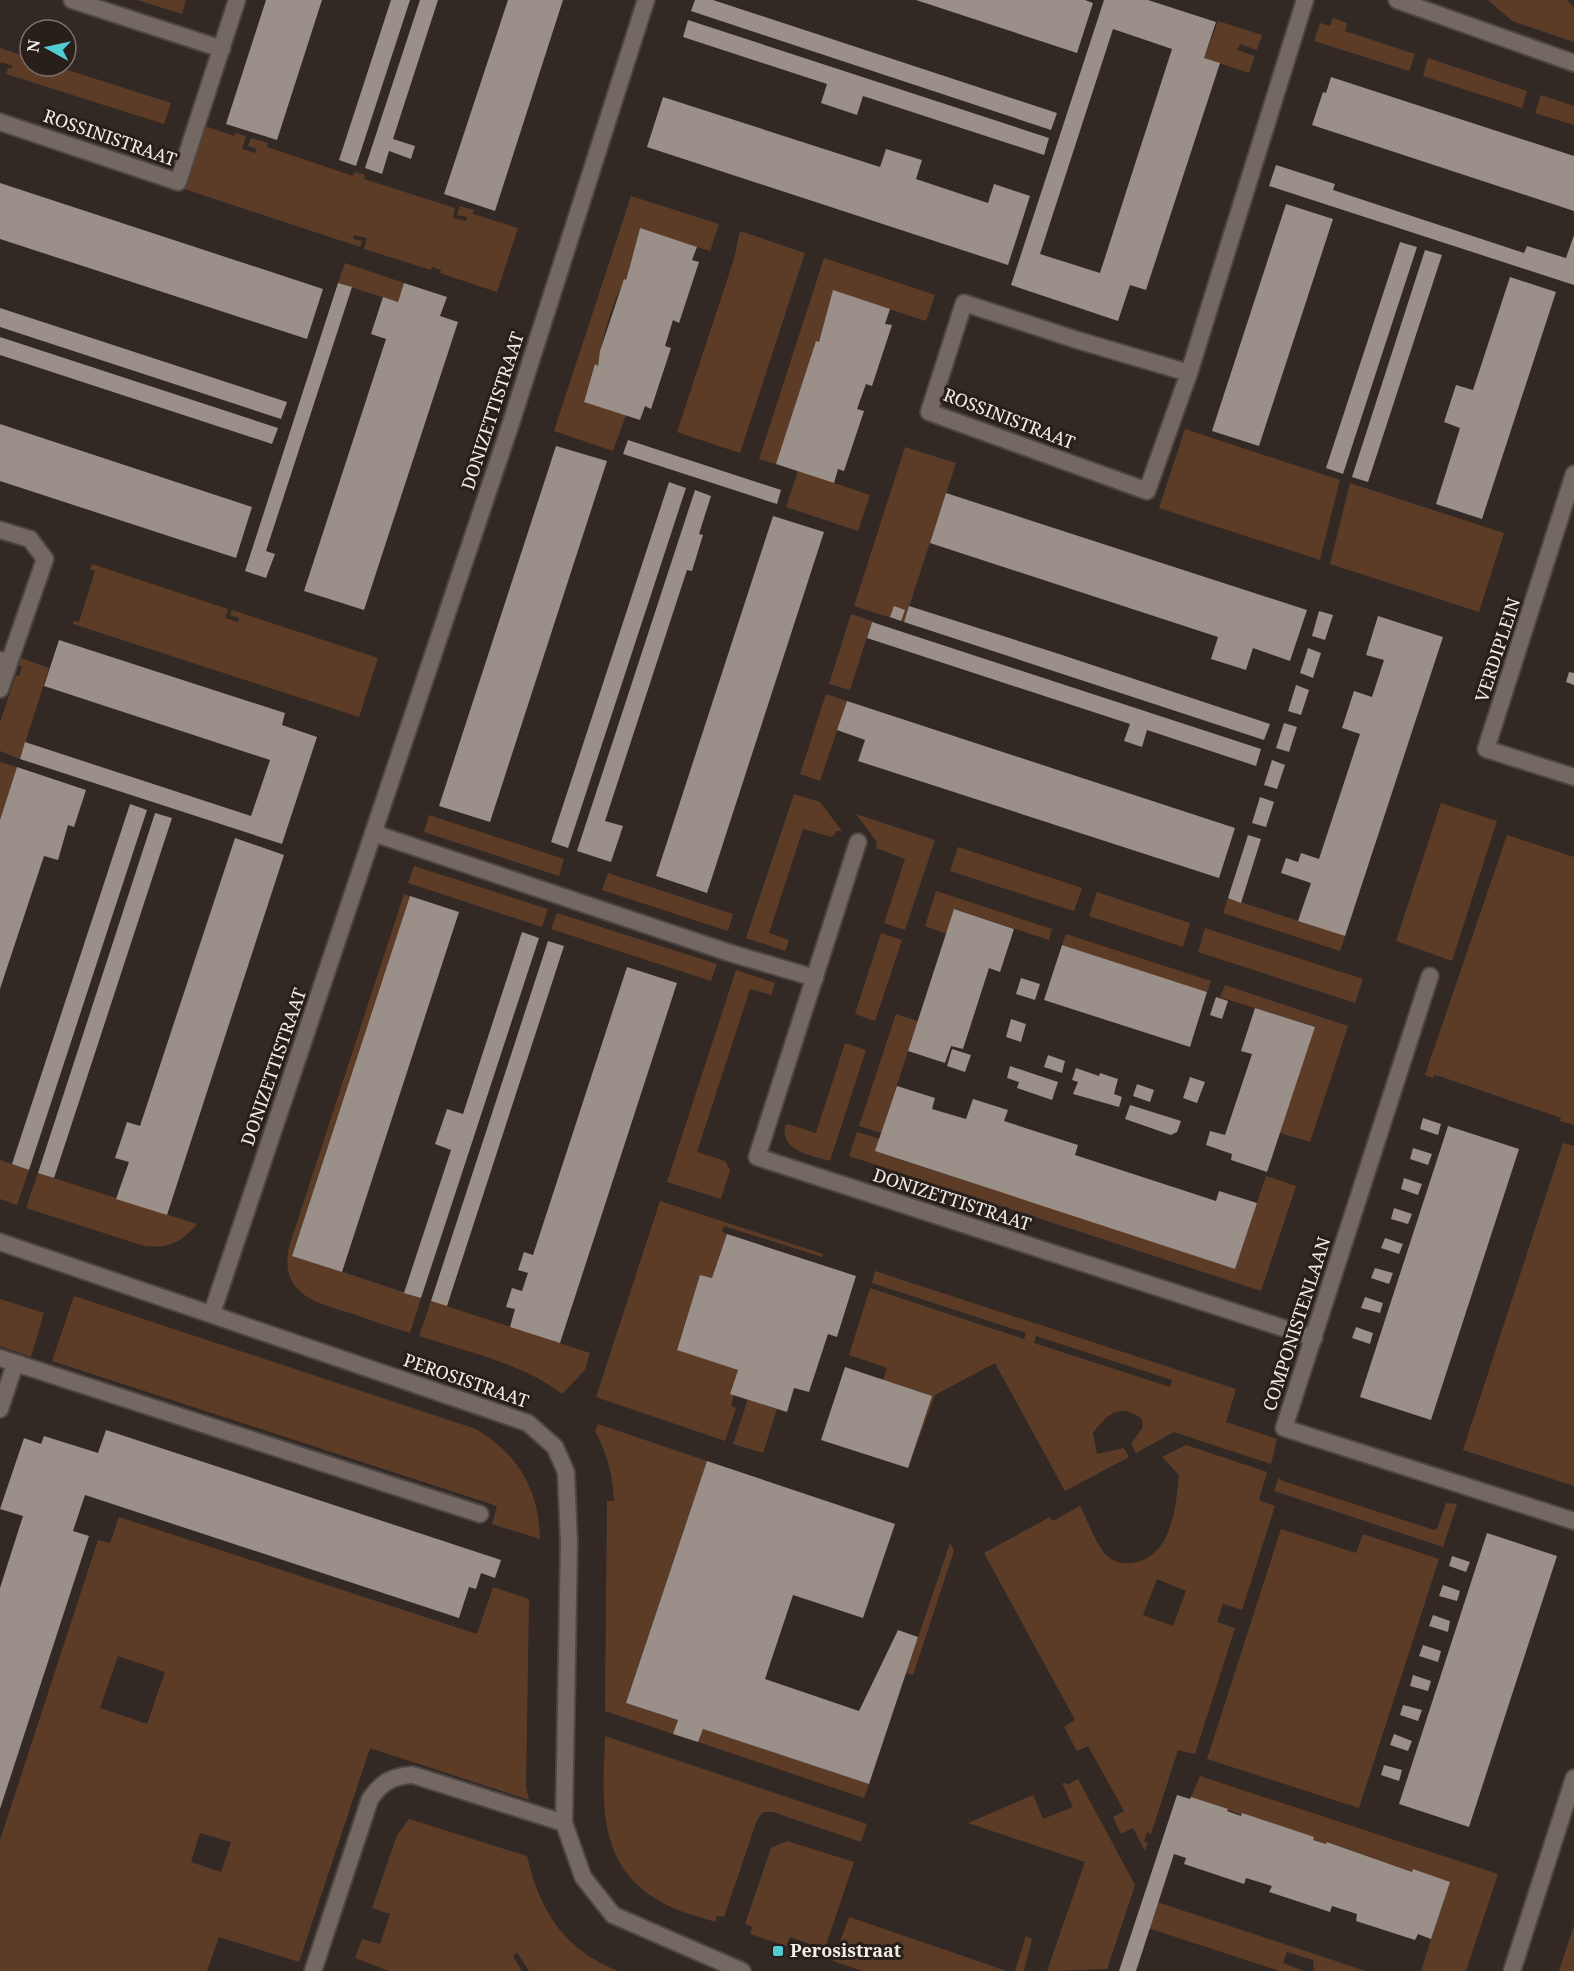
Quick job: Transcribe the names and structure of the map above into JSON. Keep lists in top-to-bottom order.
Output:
{
  "streets": {
    "street": [
      "ROSSINISTRAAT",
      "DONIZETTISTRAAT",
      "VERDIPLEIN",
      "COMPONISTENLAAN",
      "PEROSISTRAAT"
    ]
  },
  "crossings": [
    ["DONIZETTISTRAAT", "COMPONISTENLAAN"],
    ["DONIZETTISTRAAT", "PEROSISTRAAT"]
  ],
  "places": {
    "transit": ["Perosistraat"]
  },
  "north": "left"
}
